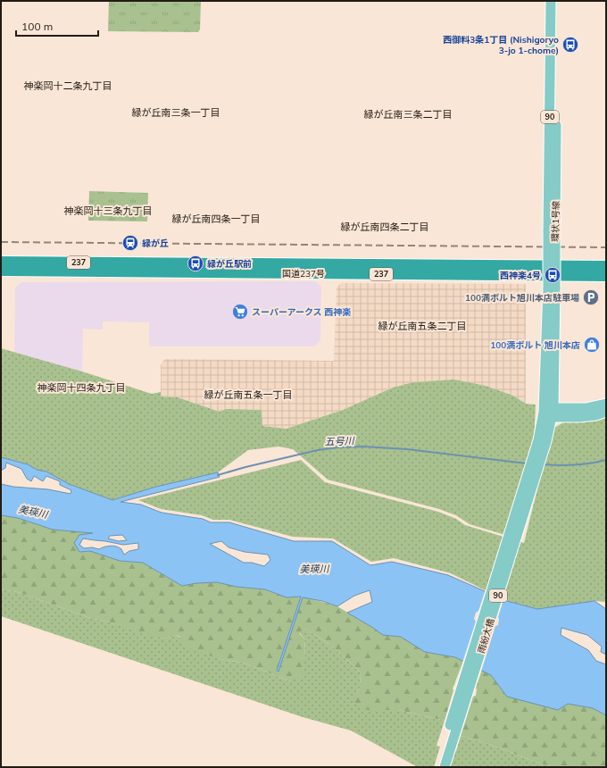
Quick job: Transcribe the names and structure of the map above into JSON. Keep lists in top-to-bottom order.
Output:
{
  "streets": {
    "highway": ["237", "国道237号"],
    "main road": ["90", "環状1号線", "雨紛大橋"]
  },
  "crossings": [
    ["90", "雨紛大橋"],
    ["環状1号線", "雨紛大橋"]
  ],
  "districts": [
    "神楽岡十二条九丁目",
    "緑が丘南三条一丁目",
    "緑が丘南三条二丁目",
    "神楽岡十三条九丁目",
    "緑が丘南四条一丁目",
    "緑が丘南四条二丁目",
    "緑が丘南五条二丁目",
    "神楽岡十四条九丁目",
    "緑が丘南五条一丁目"
  ],
  "water": ["五号川", "美瑛川"],
  "places": {
    "bus stop": ["西御料3条1丁目 (Nishigoryo 3-jo 1-chome)", "緑が丘駅前", "西神楽4号"],
    "station": ["緑が丘"],
    "parking": ["100満ボルト旭川本店駐車場"],
    "supermarket": ["スーパーアークス 西神楽"],
    "shop": ["100満ボルト 旭川本店"]
  },
  "scale_bar": "100 m"
}
